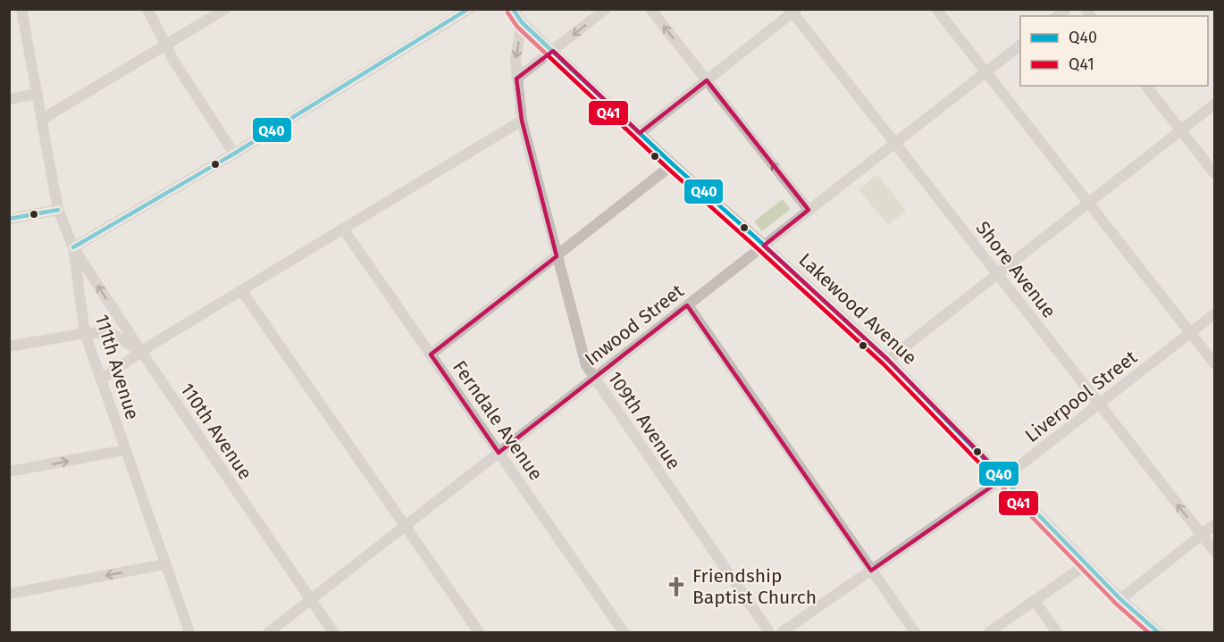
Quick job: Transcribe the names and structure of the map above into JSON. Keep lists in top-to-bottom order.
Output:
{
  "streets": {
    "street": [
      "Shore Avenue",
      "Lakewood Avenue",
      "Inwood Street",
      "111th Avenue",
      "Liverpool Street",
      "Ferndale Avenue",
      "109th Avenue",
      "110th Avenue"
    ]
  },
  "crossings": [
    ["Shore Avenue", "Inwood Street"],
    ["Shore Avenue", "Liverpool Street"],
    ["Lakewood Avenue", "Inwood Street"],
    ["Lakewood Avenue", "Liverpool Street"],
    ["Lakewood Avenue", "109th Avenue"],
    ["Inwood Street", "Ferndale Avenue"],
    ["Inwood Street", "109th Avenue"],
    ["Inwood Street", "110th Avenue"],
    ["111th Avenue", "110th Avenue"]
  ],
  "places": {
    "church": ["Friendship Baptist Church"]
  },
  "lines": ["transit line Q40", "transit line Q41"],
  "legend": ["Q40", "Q41"]
}
